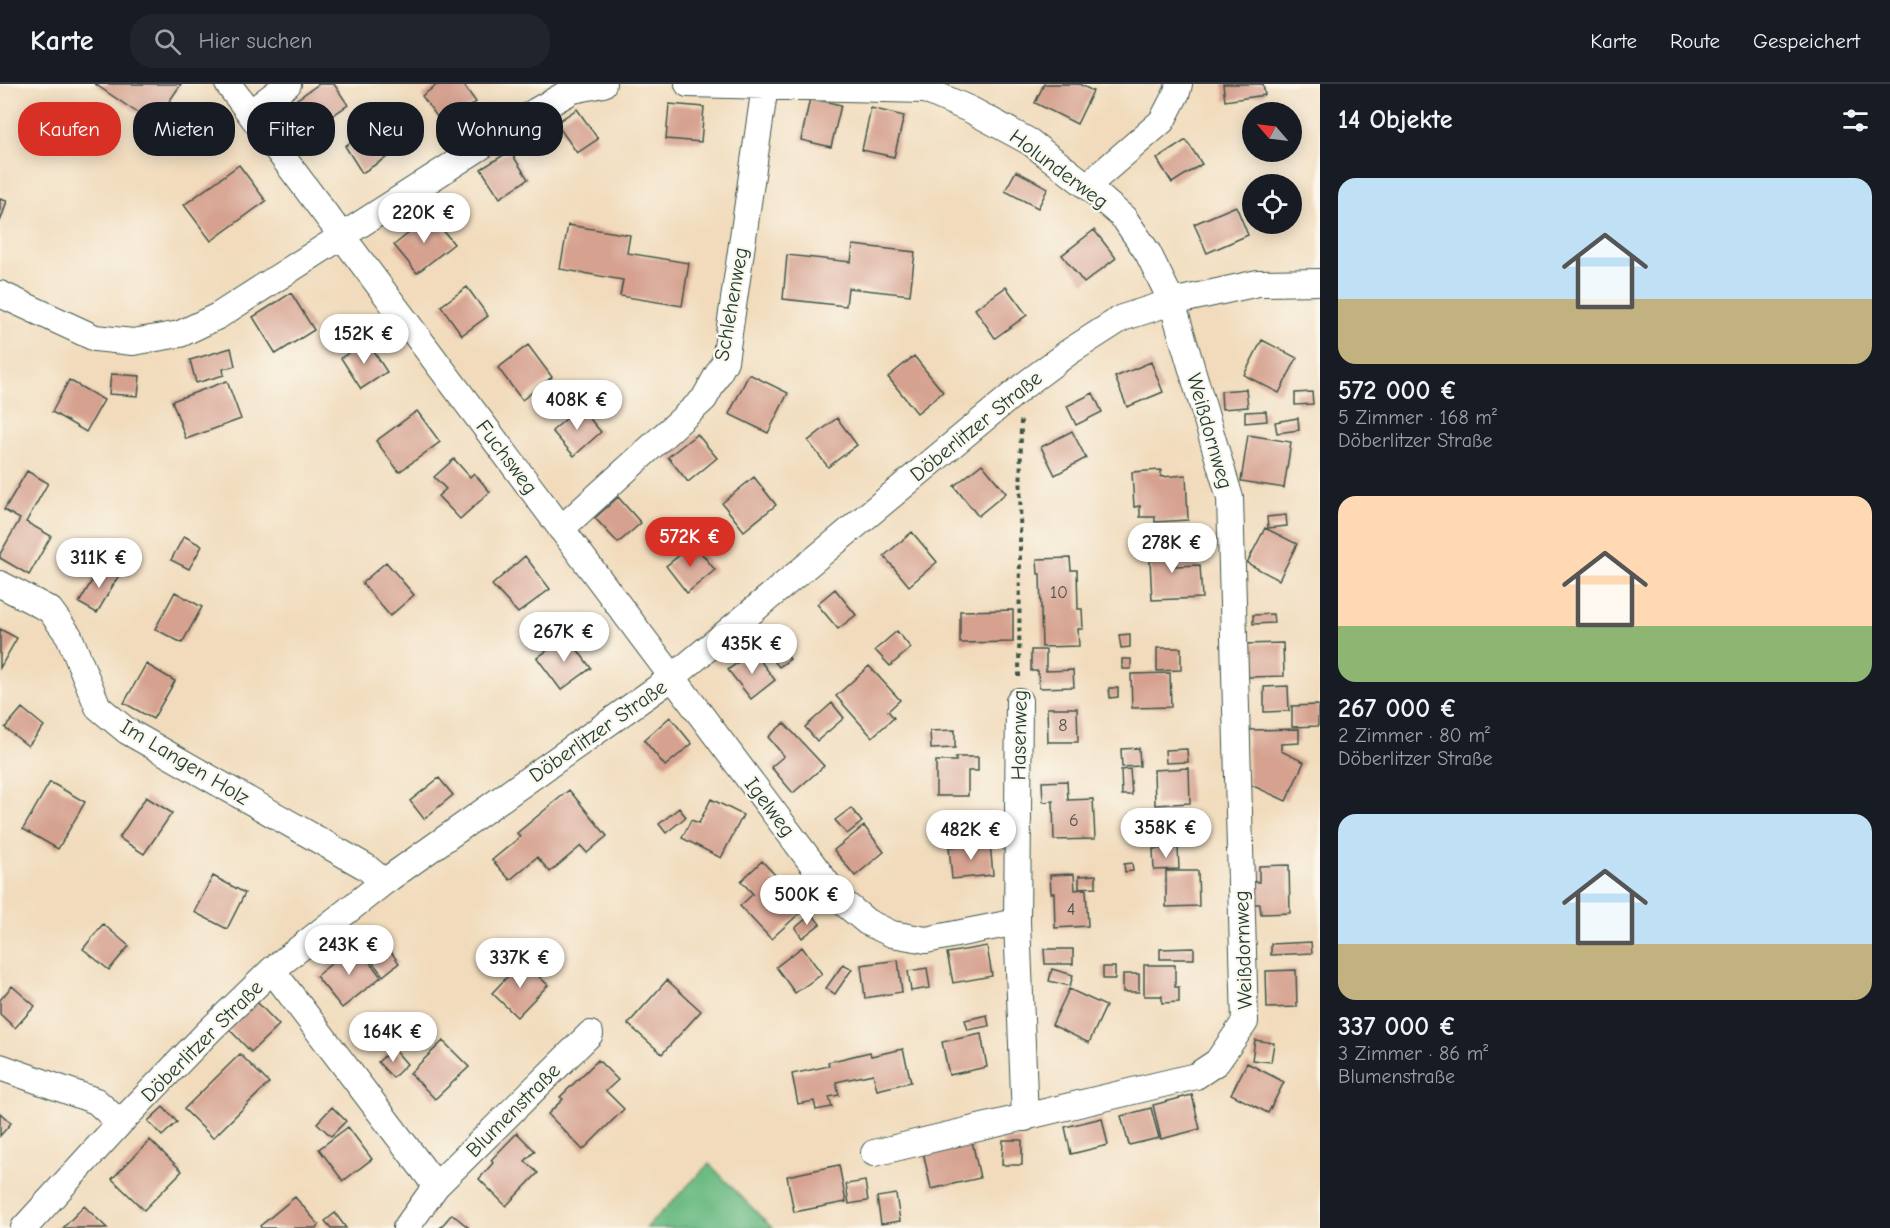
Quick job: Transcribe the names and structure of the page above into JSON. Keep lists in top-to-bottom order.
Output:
{
  "streets": {
    "street": [
      "Holunderweg",
      "Schlehenweg",
      "Döberlitzer Straße",
      "Weißdornweg",
      "Fuchsweg",
      "Hasenweg",
      "Im Langen Holz",
      "Igelweg",
      "Blumenstraße"
    ]
  },
  "crossings": [
    ["Holunderweg", "Schlehenweg"],
    ["Holunderweg", "Döberlitzer Straße"],
    ["Holunderweg", "Weißdornweg"],
    ["Schlehenweg", "Fuchsweg"],
    ["Döberlitzer Straße", "Weißdornweg"],
    ["Döberlitzer Straße", "Fuchsweg"],
    ["Döberlitzer Straße", "Hasenweg"],
    ["Döberlitzer Straße", "Im Langen Holz"],
    ["Döberlitzer Straße", "Igelweg"],
    ["Weißdornweg", "Hasenweg"],
    ["Fuchsweg", "Igelweg"],
    ["Hasenweg", "Igelweg"]
  ],
  "house_numbers": [
    "10",
    "8",
    "6",
    "4"
  ],
  "north": "top left",
  "page": {
    "header": "Karte",
    "search": "Hier suchen",
    "nav": ["Karte", "Route", "Gespeichert"],
    "heading": "14 Objekte",
    "chip": [
      "Kaufen",
      "Mieten",
      "Filter",
      "Neu",
      "Wohnung"
    ],
    "list": [
      {
        "name": "572 000 €",
        "note": "5 Zimmer · 168 m² · Döberlitzer Straße"
      },
      {
        "name": "267 000 €",
        "note": "2 Zimmer · 80 m² · Döberlitzer Straße"
      },
      {
        "name": "337 000 €",
        "note": "3 Zimmer · 86 m² · Blumenstraße"
      }
    ],
    "price": [
      "220K €",
      "152K €",
      "408K €",
      "572K €",
      "278K €",
      "311K €",
      "267K €",
      "435K €",
      "358K €",
      "482K €",
      "500K €",
      "243K €",
      "337K €",
      "164K €"
    ]
  }
}
